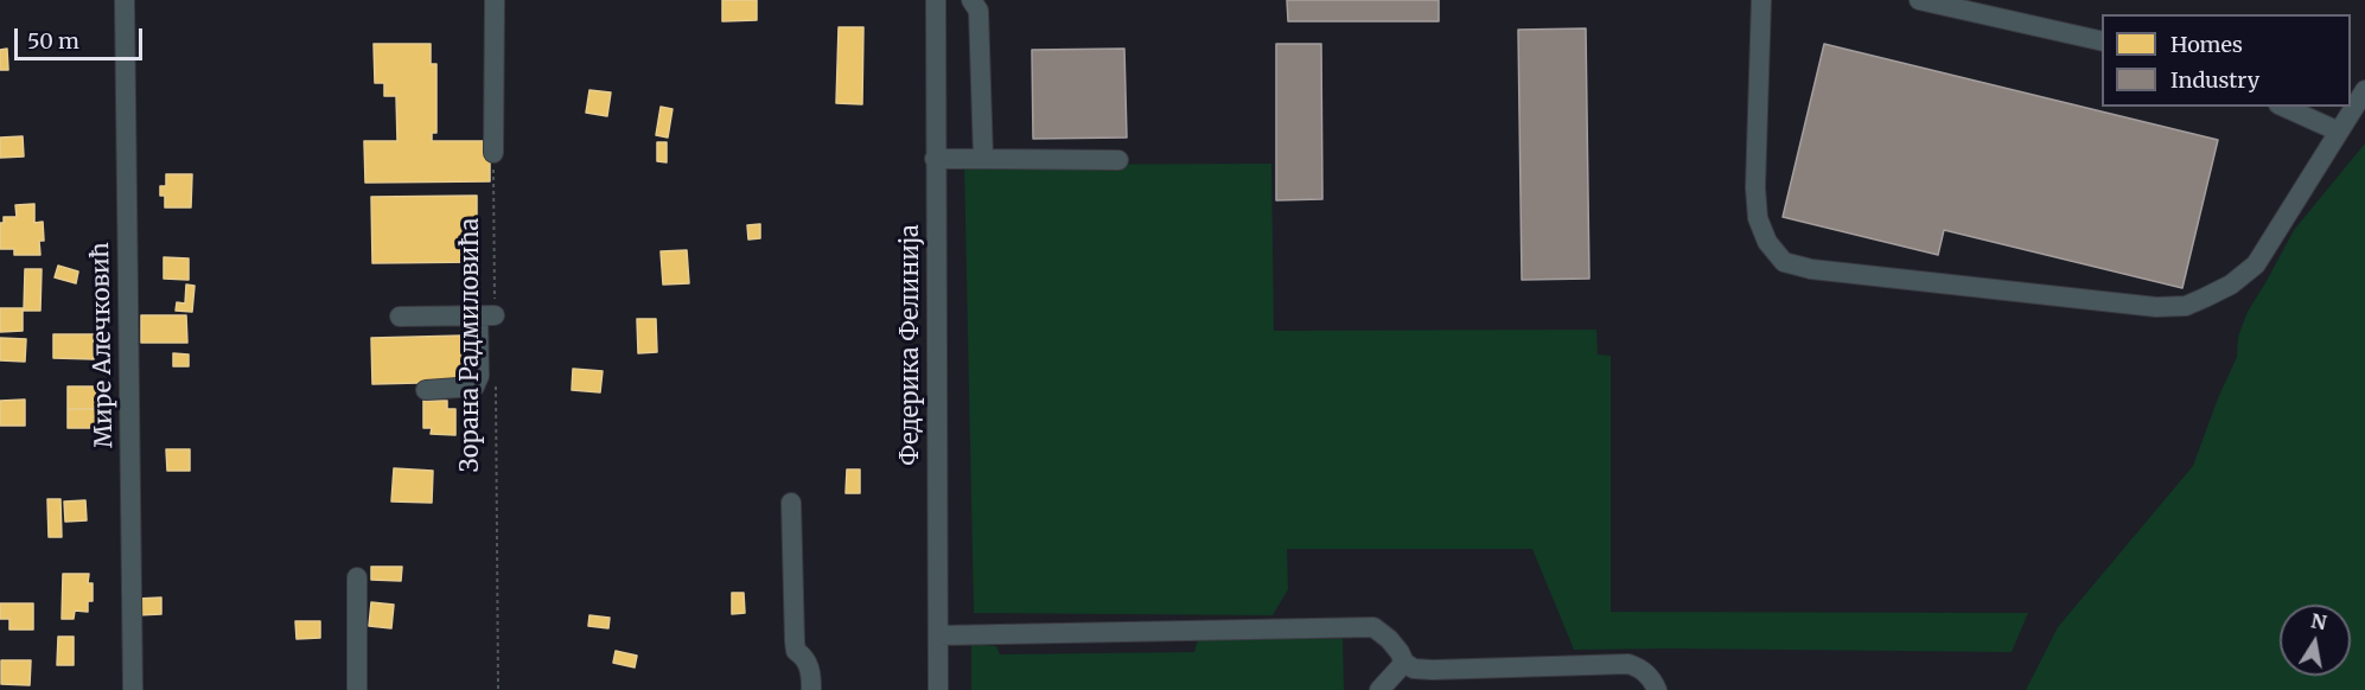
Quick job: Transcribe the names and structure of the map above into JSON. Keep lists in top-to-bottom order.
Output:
{
  "streets": {
    "street": ["Мире Алечковић", "Федерика Фелинија"],
    "path": ["Зорана Радмиловића"]
  },
  "legend": ["Homes", "Industry"],
  "scale_bar": "50 m",
  "north": "top"
}
